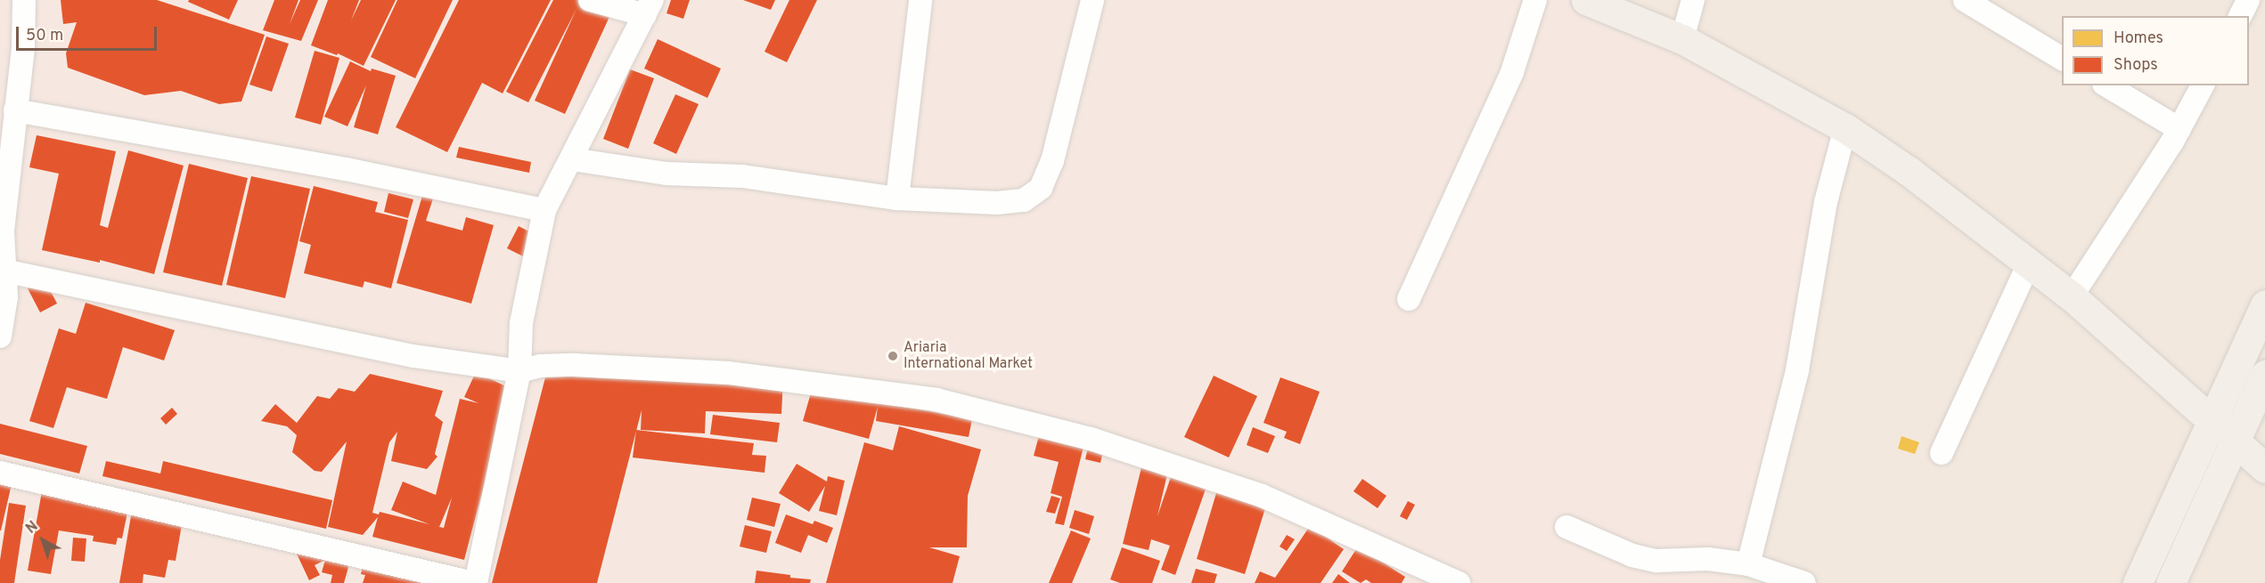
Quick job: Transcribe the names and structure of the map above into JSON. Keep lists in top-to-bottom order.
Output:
{
  "places": ["Ariaria International Market"],
  "legend": ["Homes", "Shops"],
  "scale_bar": "50 m",
  "north": "top left"
}
